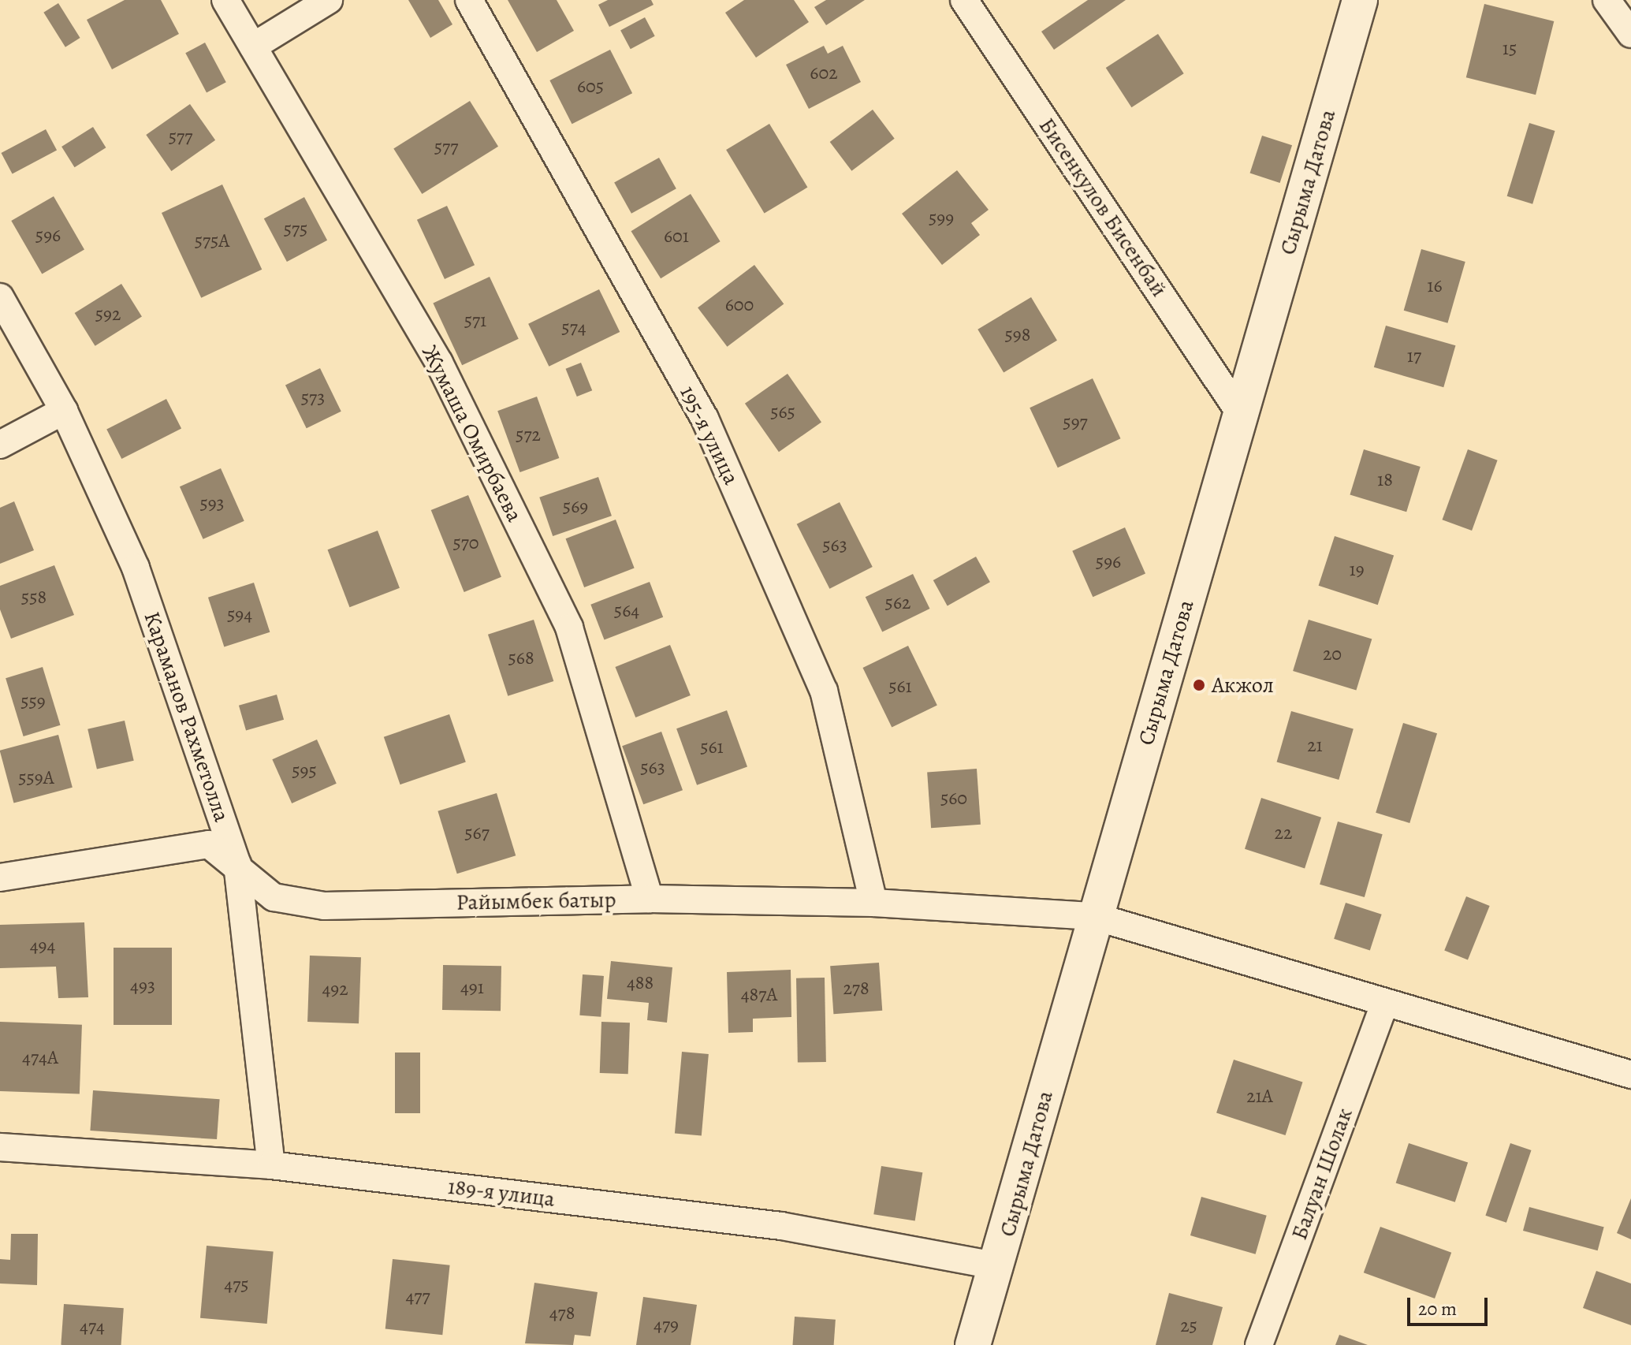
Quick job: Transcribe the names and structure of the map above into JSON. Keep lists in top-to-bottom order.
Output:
{
  "streets": {
    "street": [
      "Сырыма Датова",
      "Бисенкулов Бисенбай",
      "Жумаша Омирбаева",
      "195-я улица",
      "Караманов Рахметолла",
      "Райымбек батыр",
      "Балуан Шолак",
      "189-я улица"
    ]
  },
  "crossings": [
    ["Сырыма Датова", "Бисенкулов Бисенбай"],
    ["Сырыма Датова", "Райымбек батыр"],
    ["Сырыма Датова", "189-я улица"],
    ["Жумаша Омирбаева", "Райымбек батыр"],
    ["195-я улица", "Райымбек батыр"],
    ["Караманов Рахметолла", "Райымбек батыр"],
    ["Караманов Рахметолла", "189-я улица"],
    ["Райымбек батыр", "Балуан Шолак"]
  ],
  "places": ["Акжол"],
  "house_numbers": [
    "15",
    "602",
    "605",
    "577",
    "577",
    "599",
    "575",
    "596",
    "601",
    "575А",
    "16",
    "600",
    "592",
    "571",
    "574",
    "598",
    "17",
    "573",
    "565",
    "597",
    "572",
    "18",
    "593",
    "569",
    "570",
    "563",
    "596",
    "19",
    "558",
    "562",
    "564",
    "594",
    "20",
    "568",
    "561",
    "559",
    "21",
    "561",
    "563",
    "595",
    "559А",
    "560",
    "567",
    "22",
    "494",
    "488",
    "493",
    "491",
    "278",
    "492",
    "487А",
    "474А",
    "21А",
    "475",
    "477",
    "478",
    "479",
    "25",
    "474"
  ],
  "scale_bar": "20 m"
}
